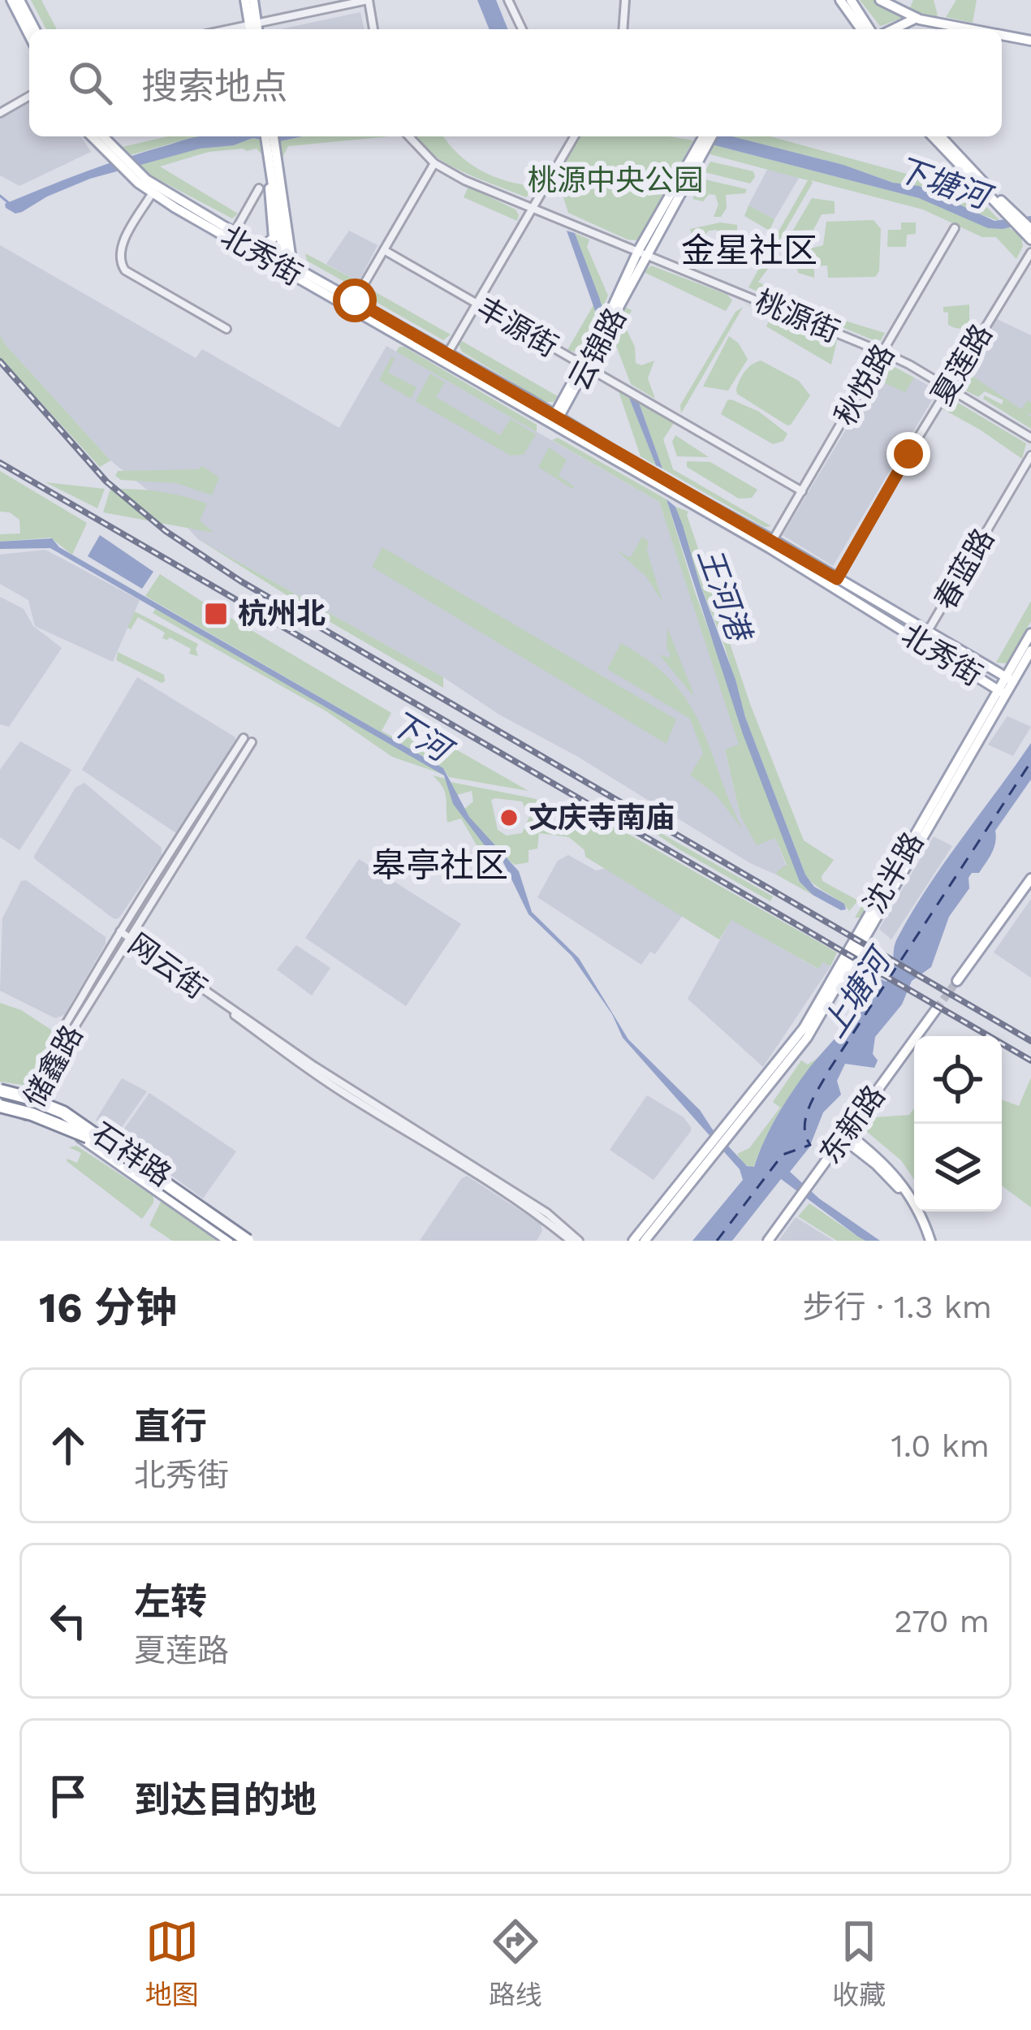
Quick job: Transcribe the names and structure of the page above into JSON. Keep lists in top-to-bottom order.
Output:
{
  "streets": {
    "main road": [
      "北秀街",
      "云锦路",
      "沈半路",
      "东新路",
      "石祥路"
    ],
    "street": [
      "桃源街",
      "丰源街",
      "夏莲路",
      "秋悦路",
      "春蓝路",
      "网云街",
      "储鑫路"
    ]
  },
  "crossings": [
    ["北秀街", "云锦路"],
    ["北秀街", "夏莲路"],
    ["北秀街", "秋悦路"],
    ["北秀街", "春蓝路"],
    ["北秀街", "沈半路"],
    ["桃源街", "云锦路"],
    ["桃源街", "夏莲路"],
    ["桃源街", "秋悦路"],
    ["丰源街", "云锦路"],
    ["丰源街", "秋悦路"],
    ["网云街", "储鑫路"],
    ["储鑫路", "石祥路"]
  ],
  "districts": ["金星社区", "皋亭社区"],
  "water": [
    "下塘河",
    "王河港",
    "下河",
    "上塘河"
  ],
  "parks": ["桃源中央公园"],
  "places": {
    "transit": ["杭州北"],
    "other": ["文庆寺南庙"]
  },
  "page": {
    "search": "搜索地点",
    "heading": ["16 分钟", "步行 · 1.3 km"],
    "list": [
      ["直行", "北秀街", "1.0 km"],
      ["左转", "夏莲路", "270 m"],
      "到达目的地"
    ],
    "nav": ["地图", "路线", "收藏"]
  }
}
